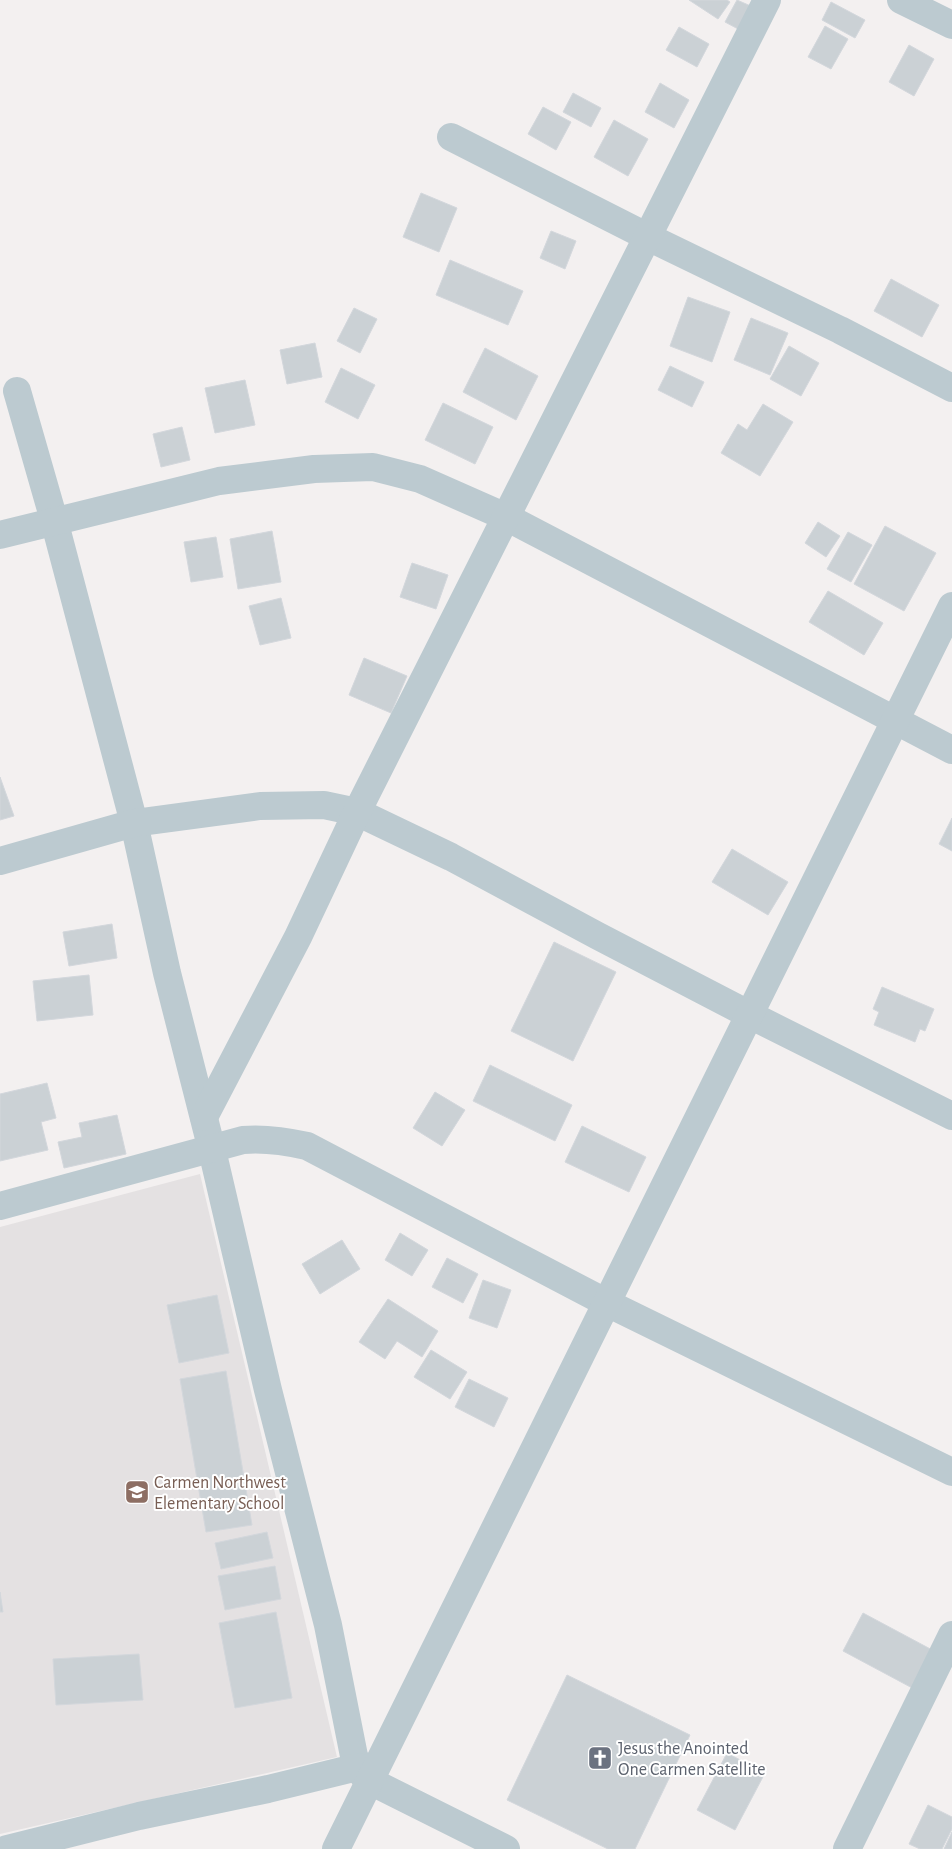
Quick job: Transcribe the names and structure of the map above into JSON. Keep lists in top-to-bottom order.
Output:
{
  "places": {
    "school or university": ["Carmen Northwest Elementary School"],
    "church": ["Jesus the Anointed One Carmen Satellite"]
  }
}
